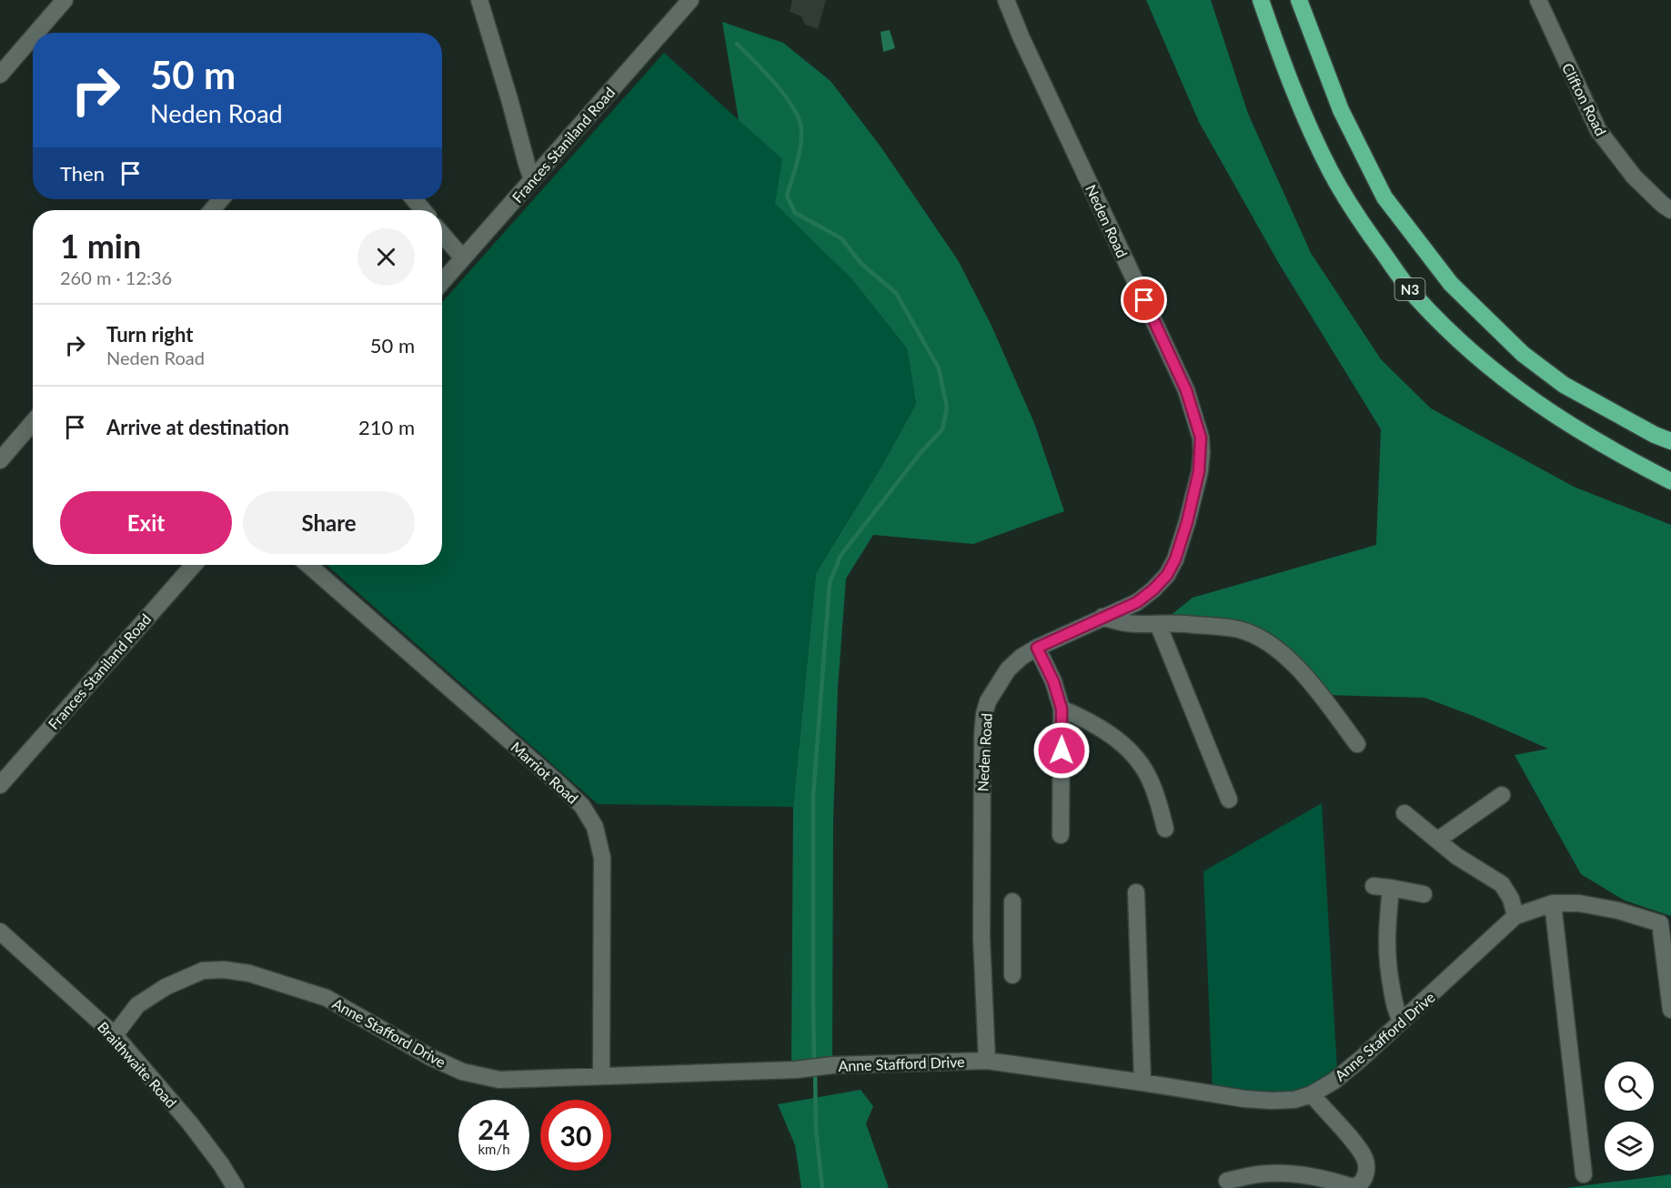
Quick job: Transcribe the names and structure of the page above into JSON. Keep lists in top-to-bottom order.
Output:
{
  "streets": {
    "highway": ["N3"],
    "street": [
      "Clifton Road",
      "Frances Staniland Road",
      "Neden Road",
      "Marriot Road",
      "Anne Stafford Drive",
      "Braithwaite Road"
    ]
  },
  "crossings": [
    ["Neden Road", "Anne Stafford Drive"],
    ["Marriot Road", "Anne Stafford Drive"],
    ["Anne Stafford Drive", "Braithwaite Road"]
  ],
  "page": {
    "turn": ["50 m", "Neden Road"],
    "then": "Then",
    "heading": ["1 min", "260 m · 12:36"],
    "list": [
      {
        "name": "Turn right",
        "note": "Neden Road",
        "value": "50 m"
      },
      {
        "name": "Arrive at destination",
        "value": "210 m"
      }
    ],
    "buttons": ["Exit", "Share"],
    "speed": "24 km/h",
    "limit": "30"
  }
}
